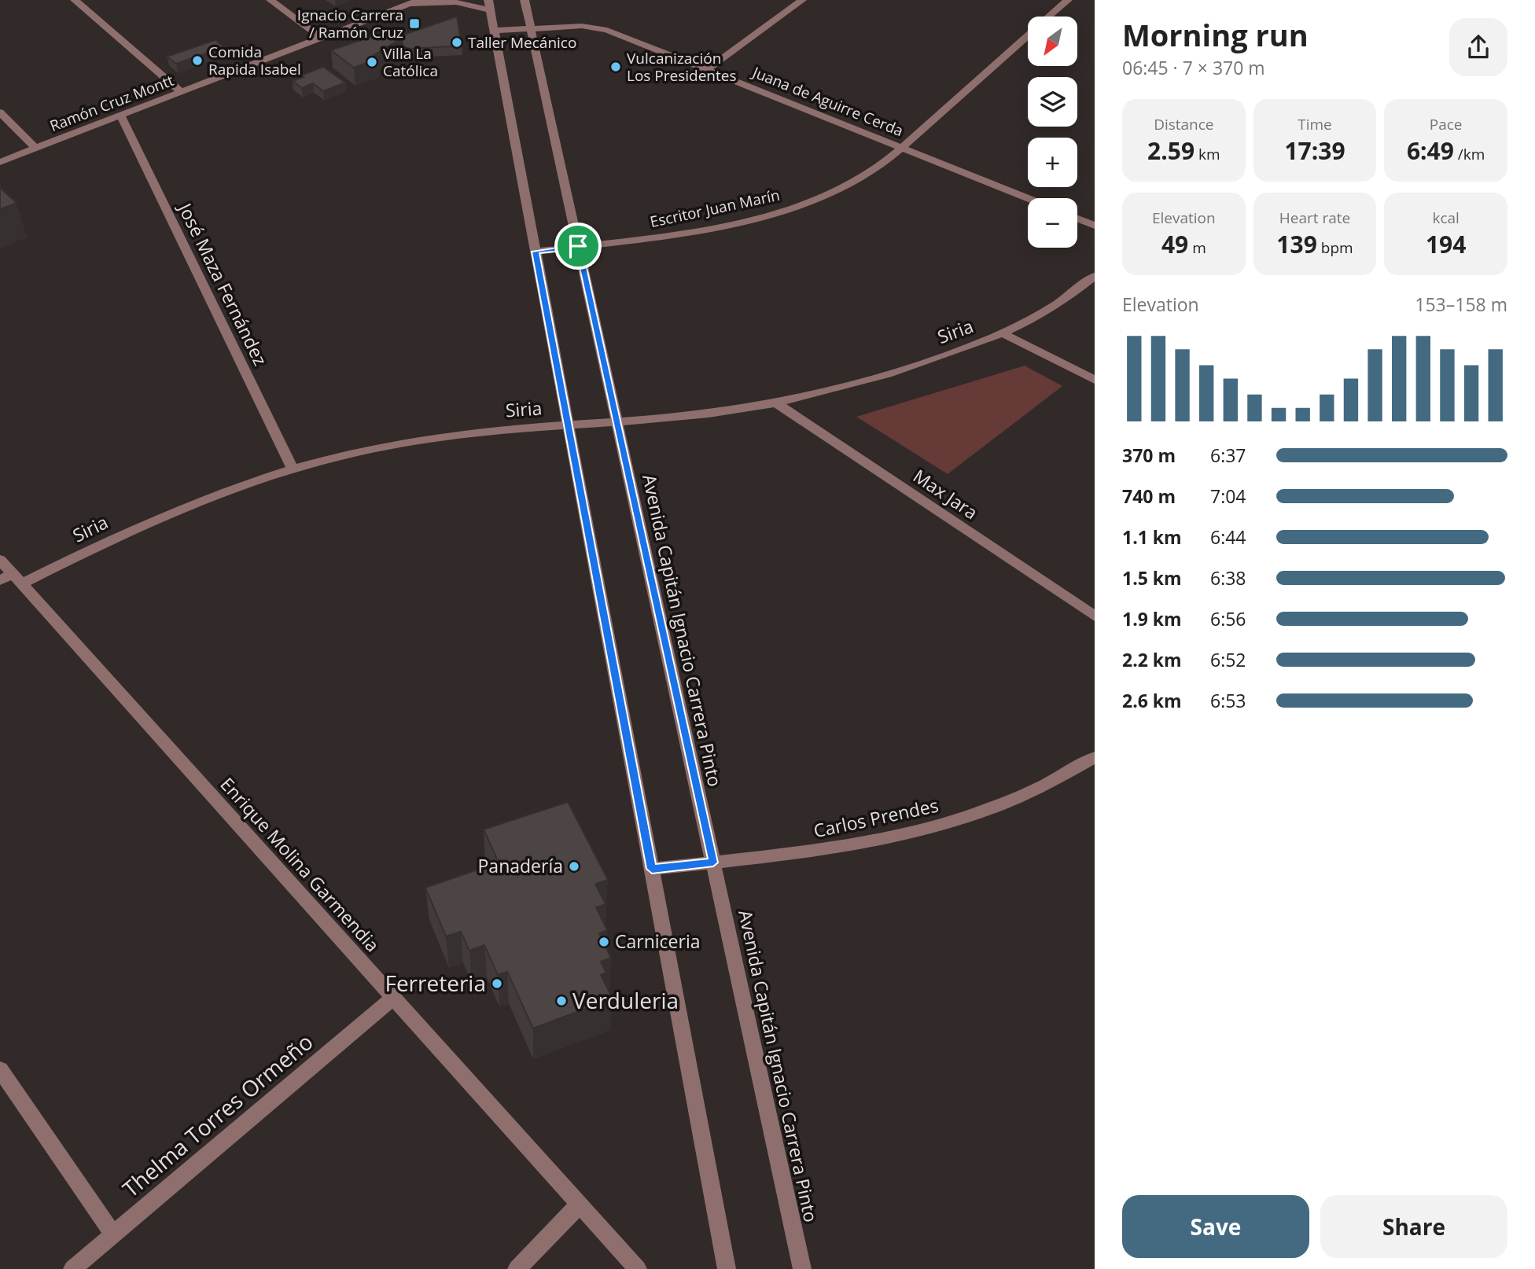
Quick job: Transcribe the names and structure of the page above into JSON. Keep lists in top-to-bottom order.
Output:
{
  "streets": {
    "street": [
      "Juana de Aguirre Cerda",
      "Ramón Cruz Montt",
      "Escritor Juan Marín",
      "José Maza Fernández",
      "Siria",
      "Max Jara",
      "Avenida Capitán Ignacio Carrera Pinto",
      "Carlos Prendes",
      "Enrique Molina Garmendia",
      "Thelma Torres Ormeño"
    ]
  },
  "crossings": [
    ["Juana de Aguirre Cerda", "Escritor Juan Marín"],
    ["Juana de Aguirre Cerda", "Avenida Capitán Ignacio Carrera Pinto"],
    ["Ramón Cruz Montt", "José Maza Fernández"],
    ["Escritor Juan Marín", "Avenida Capitán Ignacio Carrera Pinto"],
    ["José Maza Fernández", "Siria"],
    ["Siria", "Max Jara"],
    ["Siria", "Avenida Capitán Ignacio Carrera Pinto"],
    ["Siria", "Enrique Molina Garmendia"],
    ["Avenida Capitán Ignacio Carrera Pinto", "Carlos Prendes"],
    ["Enrique Molina Garmendia", "Thelma Torres Ormeño"]
  ],
  "places": {
    "transit": ["Ignacio Carrera / Ramón Cruz"],
    "other": [
      "Taller Mecánico",
      "Comida Rapida Isabel",
      "Villa La Católica",
      "Vulcanización Los Presidentes",
      "Panadería",
      "Carniceria",
      "Ferreteria",
      "Verduleria"
    ]
  },
  "north": "bottom left",
  "page": {
    "heading": ["Morning run", "06:45 · 7 × 370 m"],
    "map_buttons": ["+", "−"],
    "stats": [
      ["Distance", "2.59 km"],
      ["Time", "17:39"],
      ["Pace", "6:49 /km"],
      ["Elevation", "49 m"],
      ["Heart rate", "139 bpm"],
      ["kcal", "194"]
    ],
    "chart": ["Elevation", "153–158 m"],
    "list": [
      {
        "name": "370 m",
        "note": "6:37"
      },
      {
        "name": "740 m",
        "note": "7:04"
      },
      {
        "name": "1.1 km",
        "note": "6:44"
      },
      {
        "name": "1.5 km",
        "note": "6:38"
      },
      {
        "name": "1.9 km",
        "note": "6:56"
      },
      {
        "name": "2.2 km",
        "note": "6:52"
      },
      {
        "name": "2.6 km",
        "note": "6:53"
      }
    ],
    "buttons": ["Save", "Share"]
  }
}
